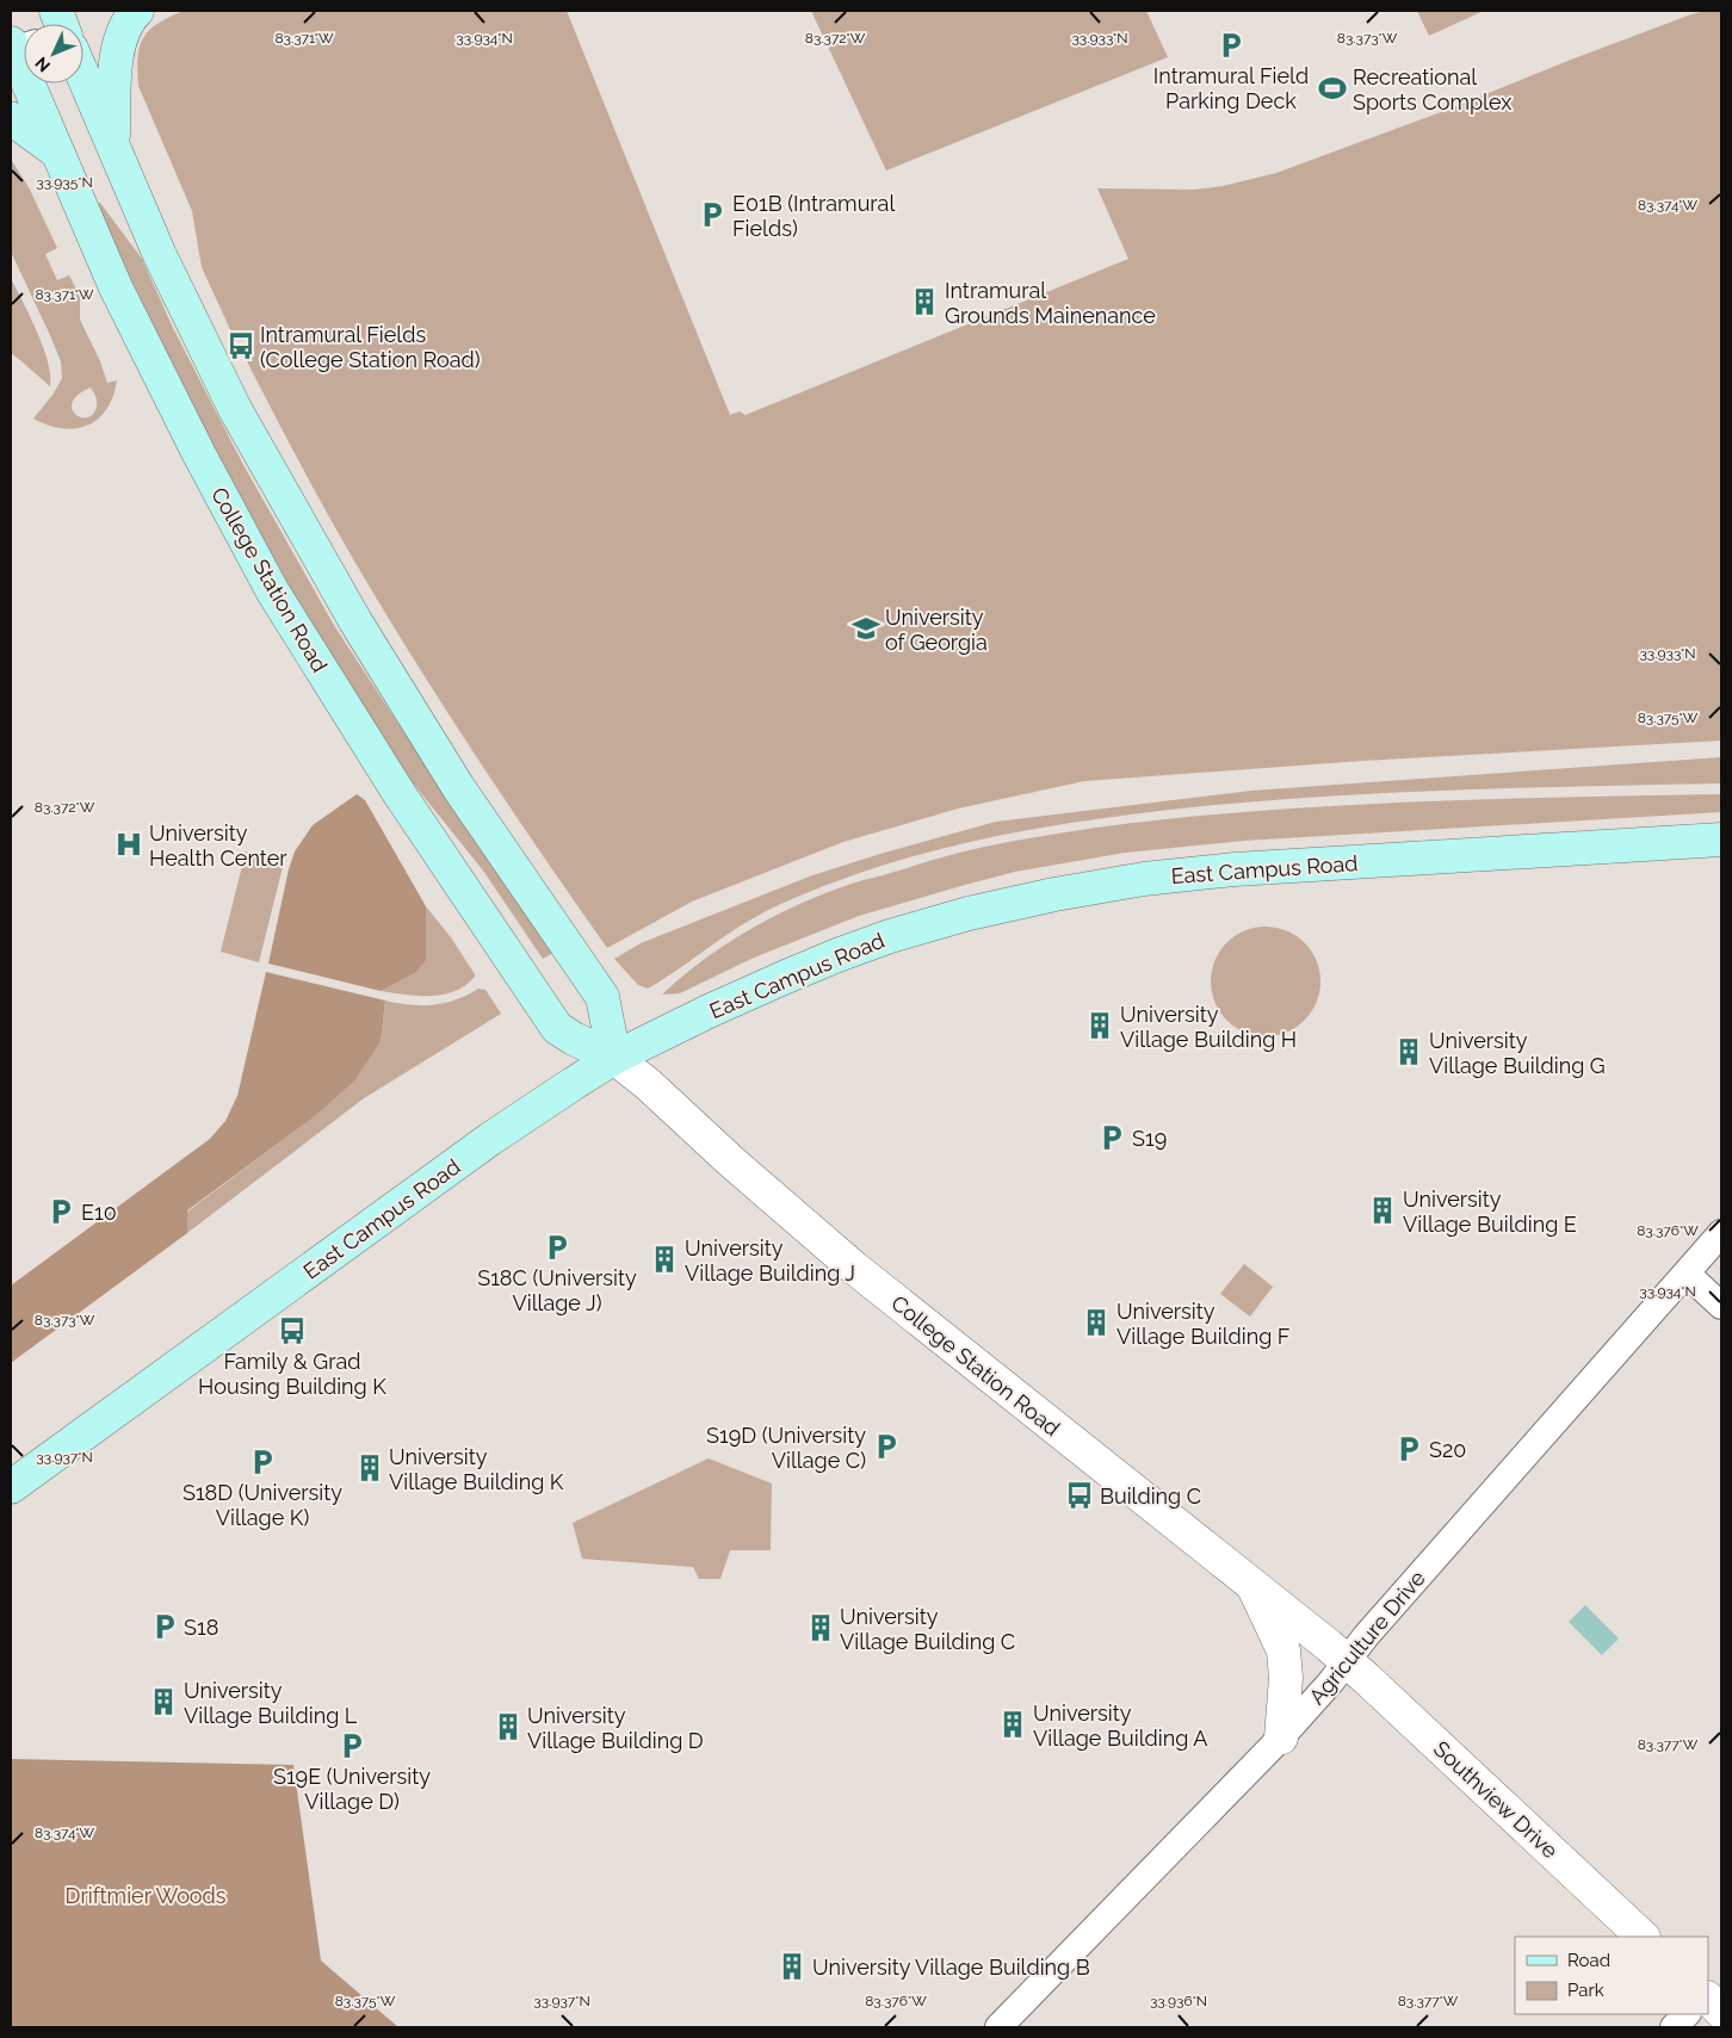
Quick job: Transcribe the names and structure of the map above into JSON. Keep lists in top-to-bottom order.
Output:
{
  "streets": {
    "main road": ["College Station Road", "East Campus Road"],
    "street": ["Agriculture Drive", "Southview Drive"]
  },
  "crossings": [
    ["College Station Road", "East Campus Road"],
    ["College Station Road", "Agriculture Drive"],
    ["College Station Road", "Southview Drive"],
    ["Agriculture Drive", "Southview Drive"]
  ],
  "parks": ["Driftmier Woods"],
  "places": {
    "parking": [
      "Intramural Field Parking Deck",
      "E01B (Intramural Fields)",
      "S19",
      "E10",
      "S18C (University Village J)",
      "S19D (University Village C)",
      "S20",
      "S18D (University Village K)",
      "S18",
      "S19E (University Village D)"
    ],
    "sports": ["Recreational Sports Complex"],
    "building": [
      "Intramural Grounds Mainenance",
      "University Village Building H",
      "University Village Building G",
      "University Village Building E",
      "University Village Building J",
      "University Village Building F",
      "University Village Building K",
      "University Village Building C",
      "University Village Building L",
      "University Village Building A",
      "University Village Building D",
      "University Village Building B"
    ],
    "bus stop": ["Intramural Fields (College Station Road)", "Family & Grad Housing Building K", "Building C"],
    "school or university": ["University of Georgia"],
    "hospital": ["University Health Center"]
  },
  "legend": ["Road", "Park"],
  "north": "bottom left",
  "coordinates": [
    "83.371°W",
    "83.372°W",
    "83.373°W",
    "33.934°N",
    "33.933°N",
    "33.935°N",
    "83.374°W",
    "83.375°W",
    "83.376°W",
    "33.937°N",
    "83.377°W",
    "33.936°N"
  ]
}
